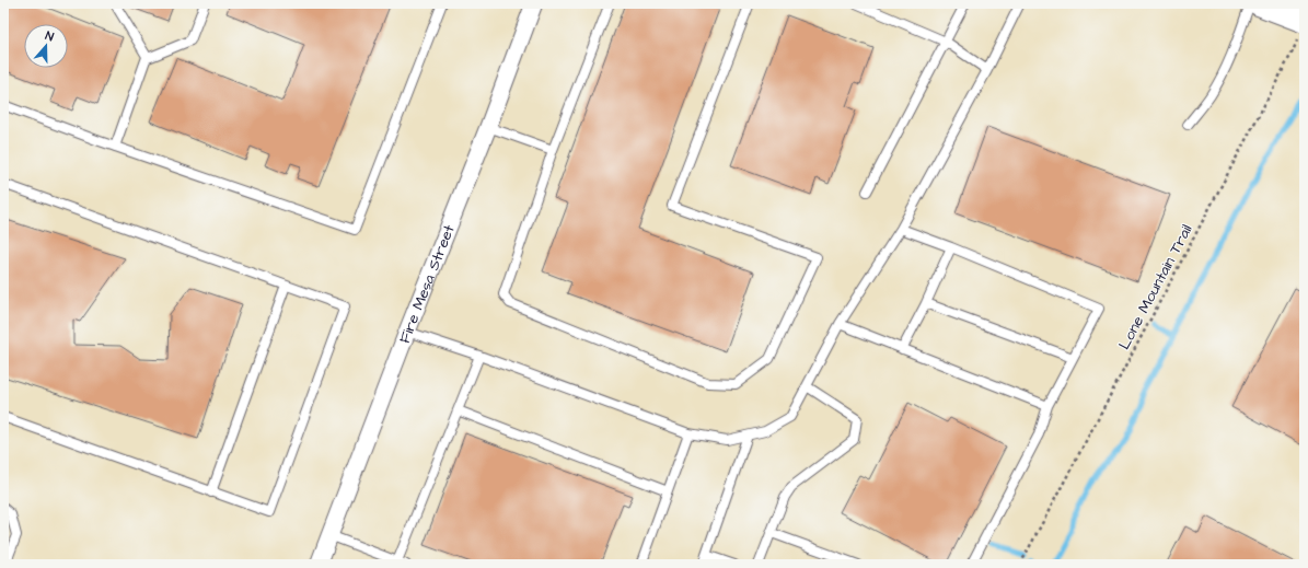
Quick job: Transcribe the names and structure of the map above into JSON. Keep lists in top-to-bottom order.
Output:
{
  "streets": {
    "street": ["Fire Mesa Street"],
    "path": ["Lone Mountain Trail"]
  },
  "north": "top"
}
